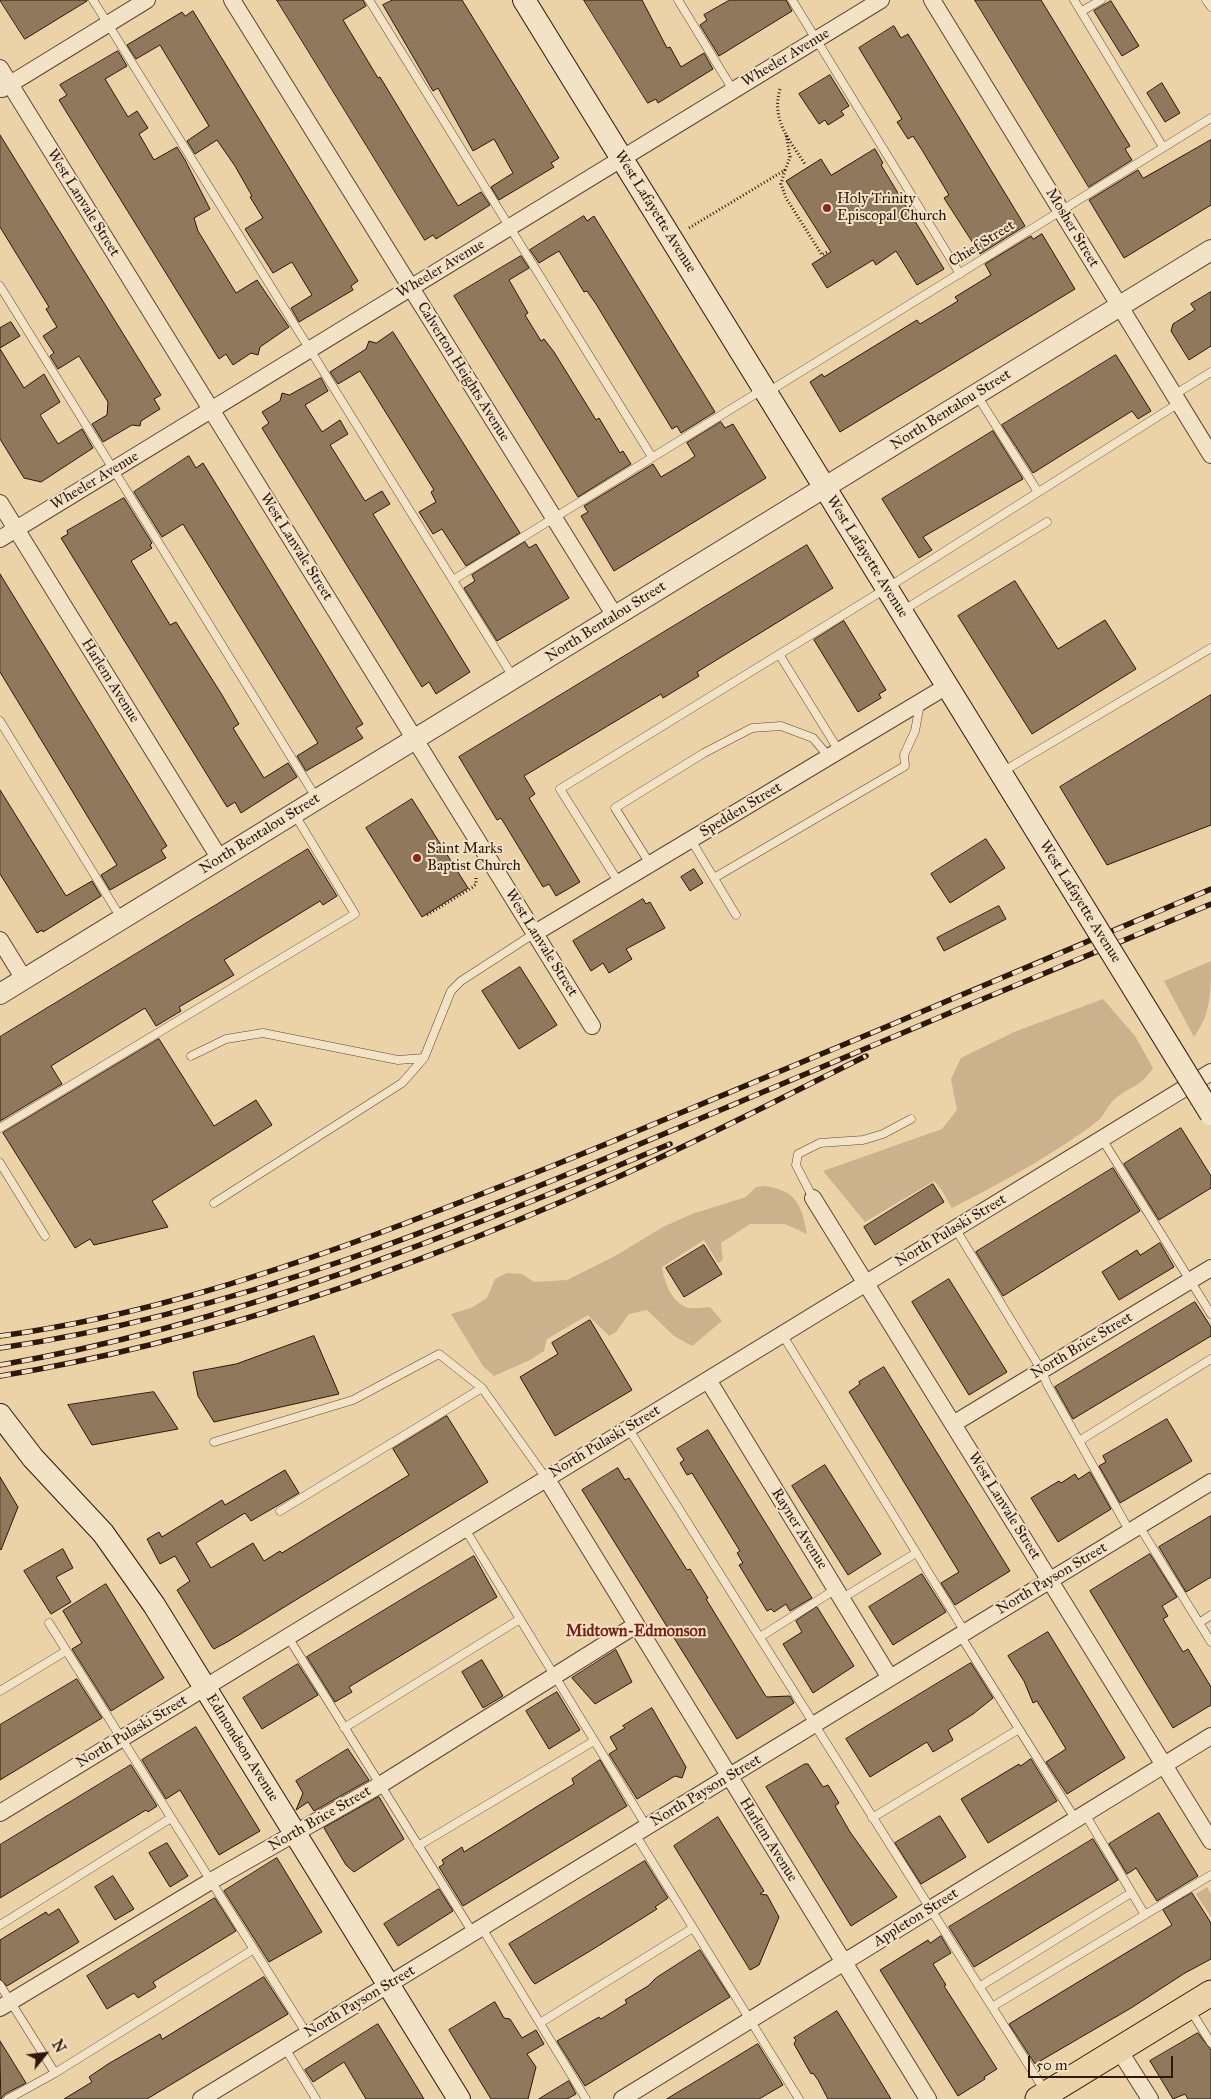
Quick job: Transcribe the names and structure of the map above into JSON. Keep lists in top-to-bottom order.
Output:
{
  "streets": {
    "main road": ["West Lafayette Avenue", "Edmondson Avenue"],
    "street": [
      "Wheeler Avenue",
      "West Lanvale Street",
      "Mosher Street",
      "Calverton Heights Avenue",
      "North Bentalou Street",
      "Harlem Avenue",
      "Spedden Street",
      "North Pulaski Street",
      "North Brice Street",
      "Rayner Avenue",
      "North Payson Street",
      "Appleton Street"
    ],
    "lane": ["Chief Street"]
  },
  "crossings": [
    ["Wheeler Avenue", "West Lanvale Street"],
    ["Wheeler Avenue", "West Lafayette Avenue"],
    ["Wheeler Avenue", "Calverton Heights Avenue"],
    ["Wheeler Avenue", "Harlem Avenue"],
    ["West Lanvale Street", "North Bentalou Street"],
    ["West Lanvale Street", "Spedden Street"],
    ["West Lanvale Street", "North Pulaski Street"],
    ["West Lanvale Street", "North Brice Street"],
    ["West Lanvale Street", "North Payson Street"],
    ["West Lanvale Street", "Appleton Street"],
    ["West Lafayette Avenue", "Chief Street"],
    ["West Lafayette Avenue", "North Bentalou Street"],
    ["West Lafayette Avenue", "Spedden Street"],
    ["West Lafayette Avenue", "North Pulaski Street"],
    ["Mosher Street", "Chief Street"],
    ["Mosher Street", "North Bentalou Street"],
    ["Chief Street", "Calverton Heights Avenue"],
    ["Calverton Heights Avenue", "North Bentalou Street"],
    ["North Bentalou Street", "Harlem Avenue"],
    ["Harlem Avenue", "North Pulaski Street"],
    ["Harlem Avenue", "North Brice Street"],
    ["Harlem Avenue", "North Payson Street"],
    ["Harlem Avenue", "Appleton Street"],
    ["North Pulaski Street", "Rayner Avenue"],
    ["North Pulaski Street", "Edmondson Avenue"],
    ["North Brice Street", "Edmondson Avenue"],
    ["Rayner Avenue", "North Payson Street"],
    ["North Payson Street", "Edmondson Avenue"]
  ],
  "districts": ["Midtown-Edmonson"],
  "places": ["Holy Trinity Episcopal Church", "Saint Marks Baptist Church"],
  "scale_bar": "50 m",
  "north": "top right"
}
